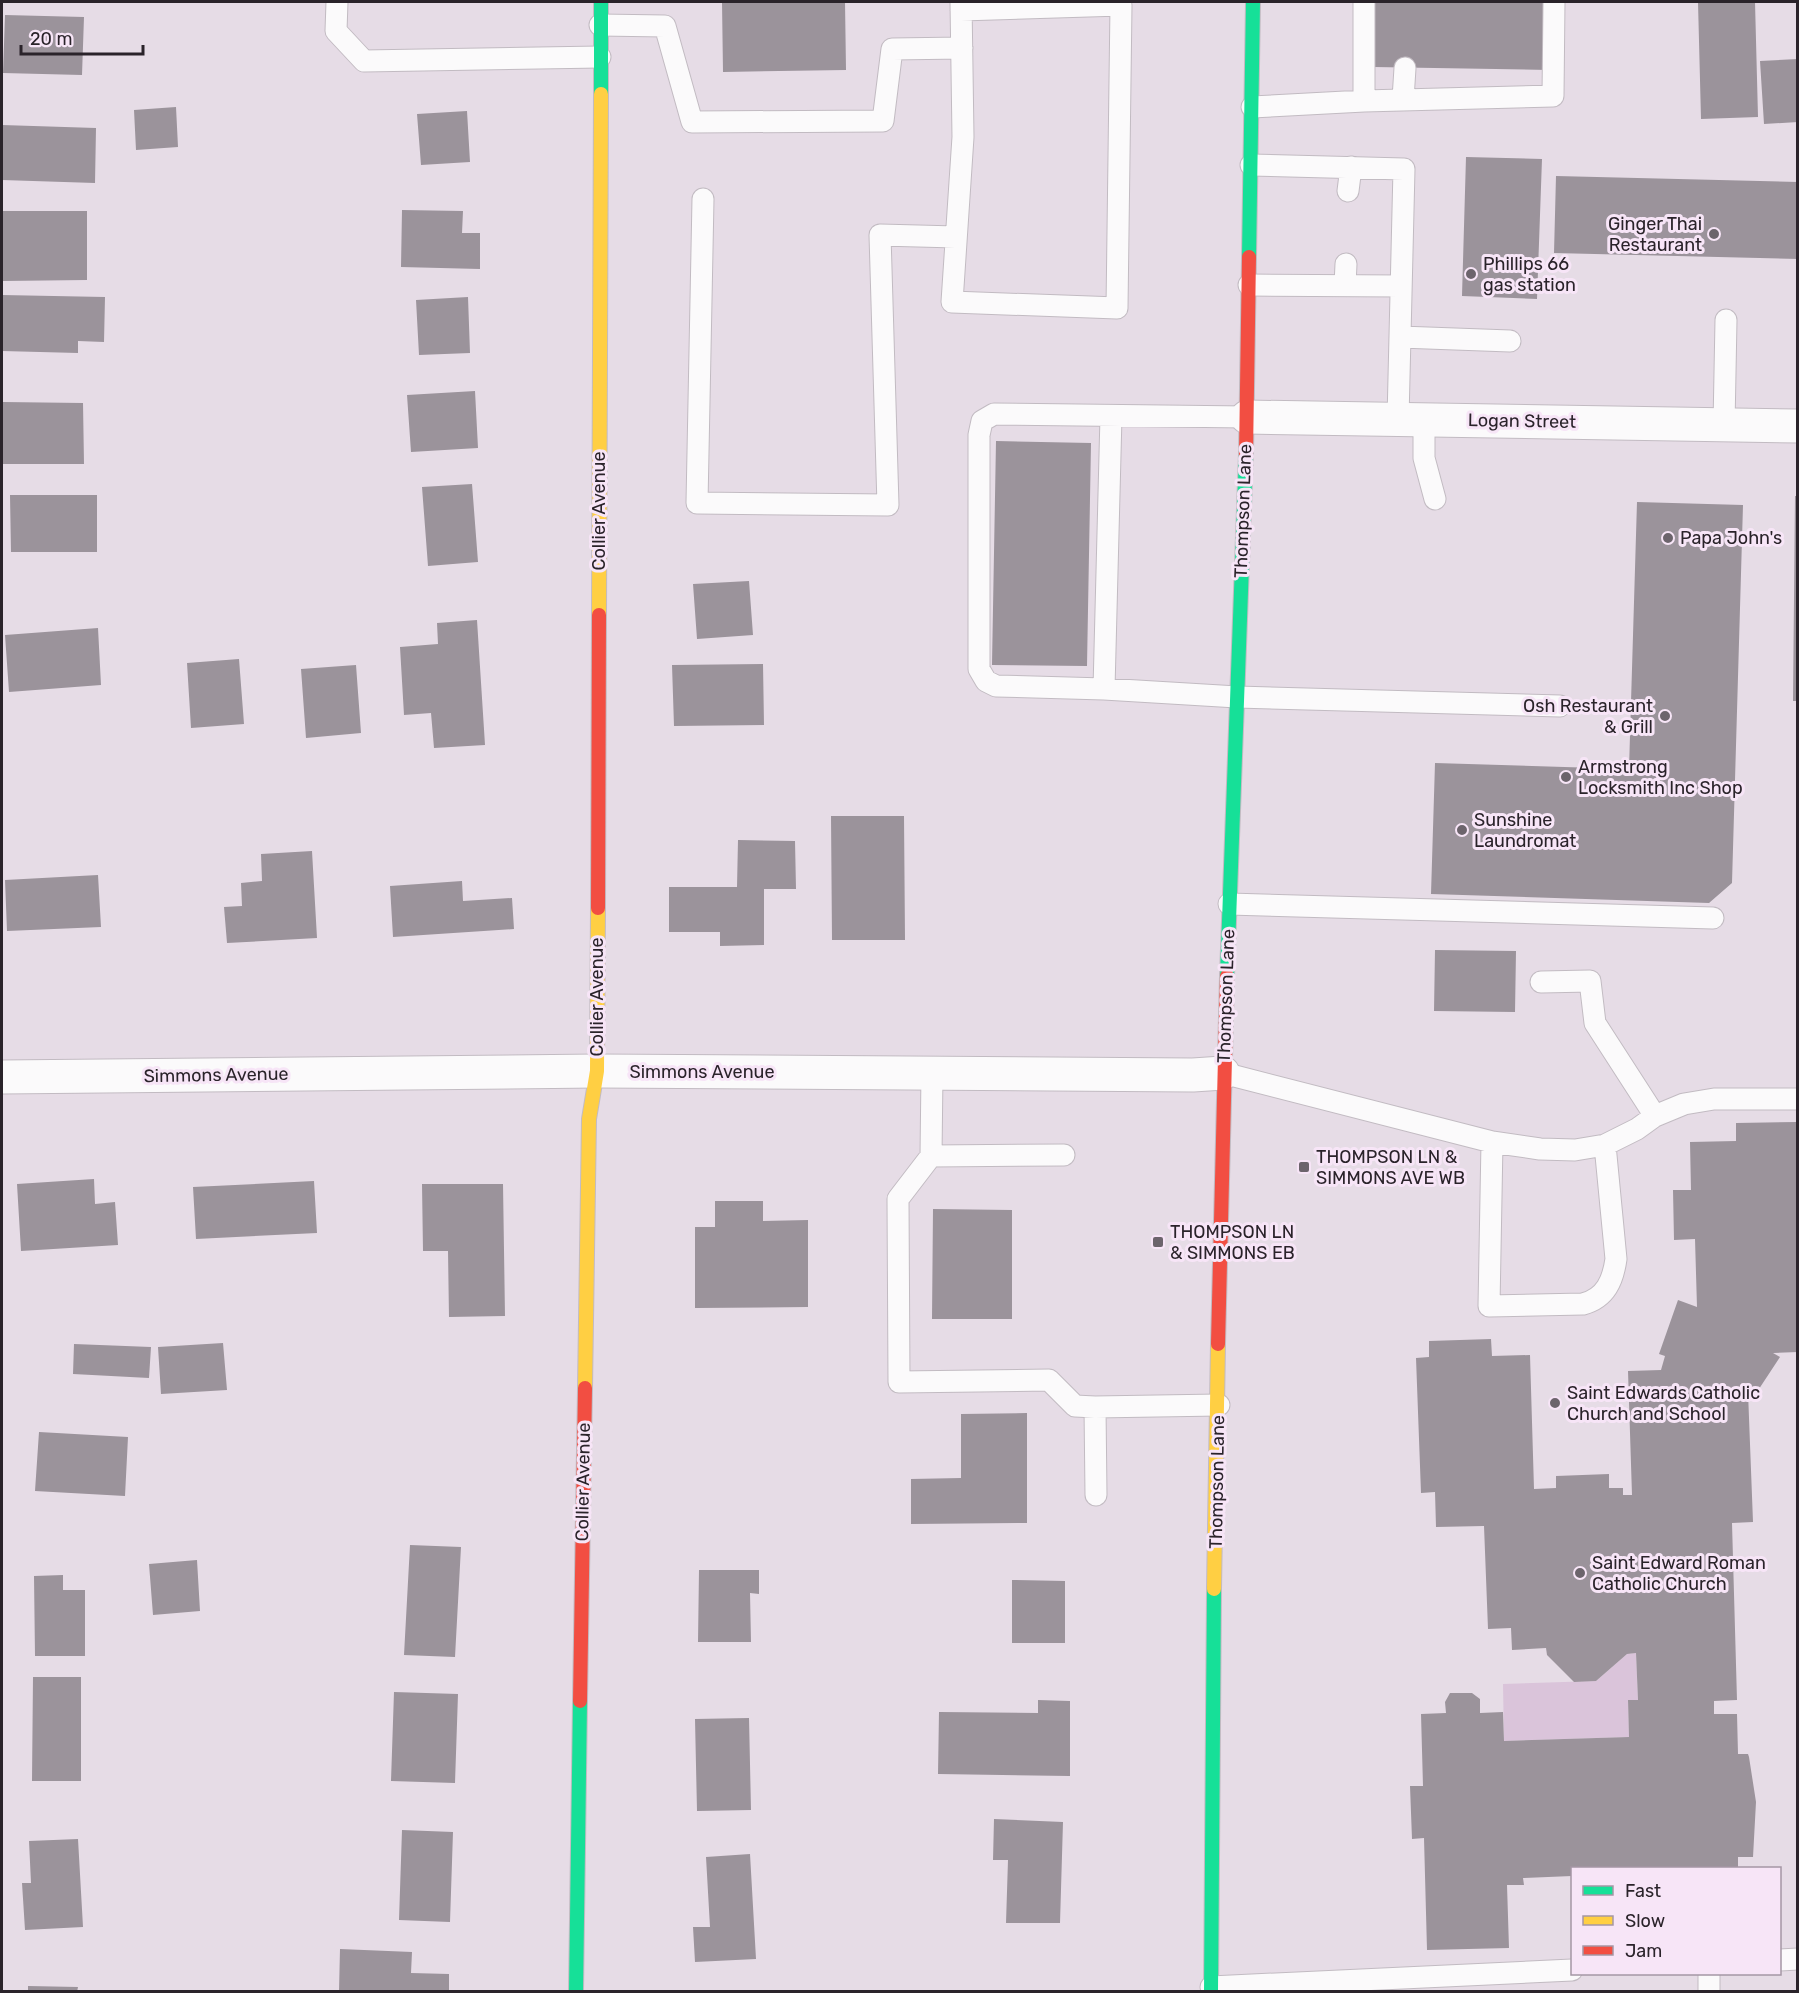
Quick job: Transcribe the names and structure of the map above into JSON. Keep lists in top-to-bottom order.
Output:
{
  "streets": {
    "main road": ["Collier Avenue", "Thompson Lane"],
    "street": ["Logan Street", "Simmons Avenue"]
  },
  "crossings": [
    ["Logan Street", "Thompson Lane"],
    ["Collier Avenue", "Simmons Avenue"],
    ["Thompson Lane", "Simmons Avenue"]
  ],
  "places": {
    "other": [
      "Ginger Thai Restaurant",
      "Phillips 66 gas station",
      "Papa John's",
      "Osh Restaurant & Grill",
      "Armstrong Locksmith Inc Shop",
      "Sunshine Laundromat",
      "Saint Edwards Catholic Church and School",
      "Saint Edward Roman Catholic Church"
    ],
    "transit": ["THOMPSON LN & SIMMONS AVE WB", "THOMPSON LN & SIMMONS EB"]
  },
  "legend": ["Fast", "Slow", "Jam"],
  "scale_bar": "20 m"
}
